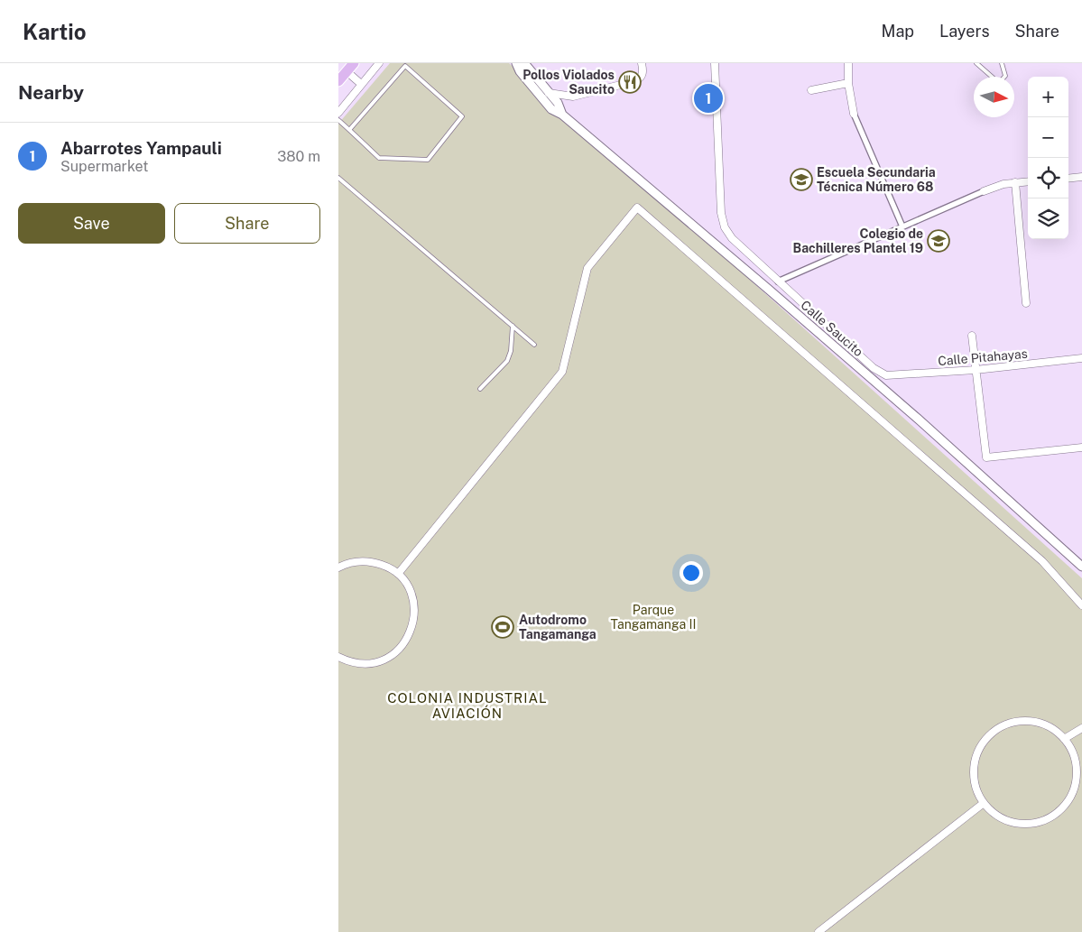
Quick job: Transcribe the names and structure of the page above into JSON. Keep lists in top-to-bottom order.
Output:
{
  "streets": {
    "street": ["Calle Saucito", "Calle Pitahayas"]
  },
  "districts": ["COLONIA INDUSTRIAL AVIACIÓN"],
  "parks": ["Parque Tangamanga II"],
  "places": {
    "restaurant": ["Pollos Violados Saucito"],
    "school or university": ["Escuela Secundaria Técnica Número 68", "Colegio de Bachilleres Plantel 19"],
    "sports": ["Autodromo Tangamanga"]
  },
  "north": "right",
  "page": {
    "header": "Kartio",
    "nav": ["Map", "Layers", "Share"],
    "heading": "Nearby",
    "map_buttons": ["+", "−"],
    "pins": "1",
    "list": [
      {
        "mark": "1",
        "name": "Abarrotes Yampauli",
        "note": "Supermarket",
        "value": "380 m"
      }
    ],
    "buttons": ["Save", "Share"]
  }
}
